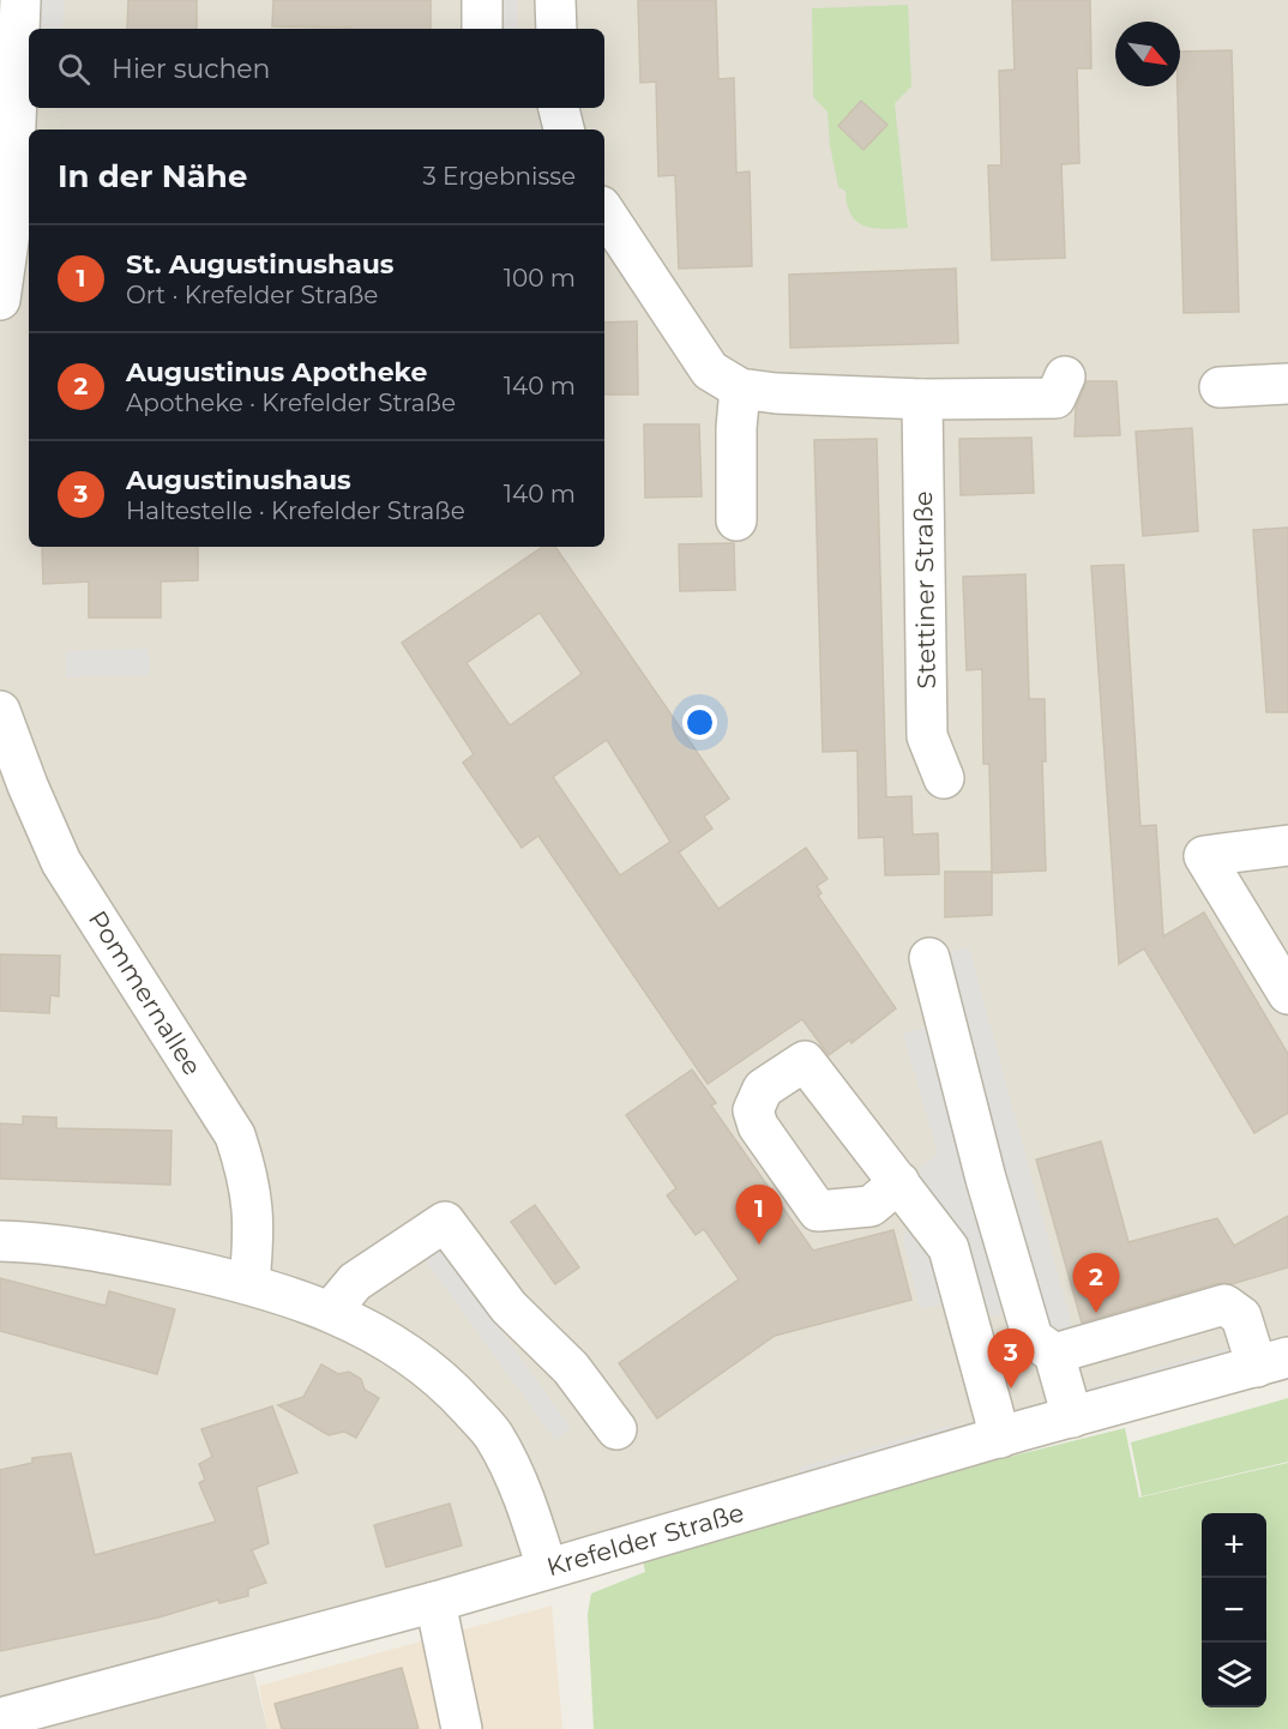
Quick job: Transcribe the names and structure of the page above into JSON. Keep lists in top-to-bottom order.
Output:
{
  "streets": {
    "street": ["Stettiner Straße", "Pommernallee", "Krefelder Straße"]
  },
  "north": "bottom right",
  "page": {
    "search": "Hier suchen",
    "heading": ["In der Nähe", "3 Ergebnisse"],
    "list": [
      {
        "mark": "1",
        "name": "St. Augustinushaus",
        "note": "Ort · Krefelder Straße",
        "value": "100 m"
      },
      {
        "mark": "2",
        "name": "Augustinus Apotheke",
        "note": "Apotheke · Krefelder Straße",
        "value": "140 m"
      },
      {
        "mark": "3",
        "name": "Augustinushaus",
        "note": "Haltestelle · Krefelder Straße",
        "value": "140 m"
      }
    ],
    "pins": ["1", "2", "3"],
    "map_buttons": ["+", "−"]
  }
}
